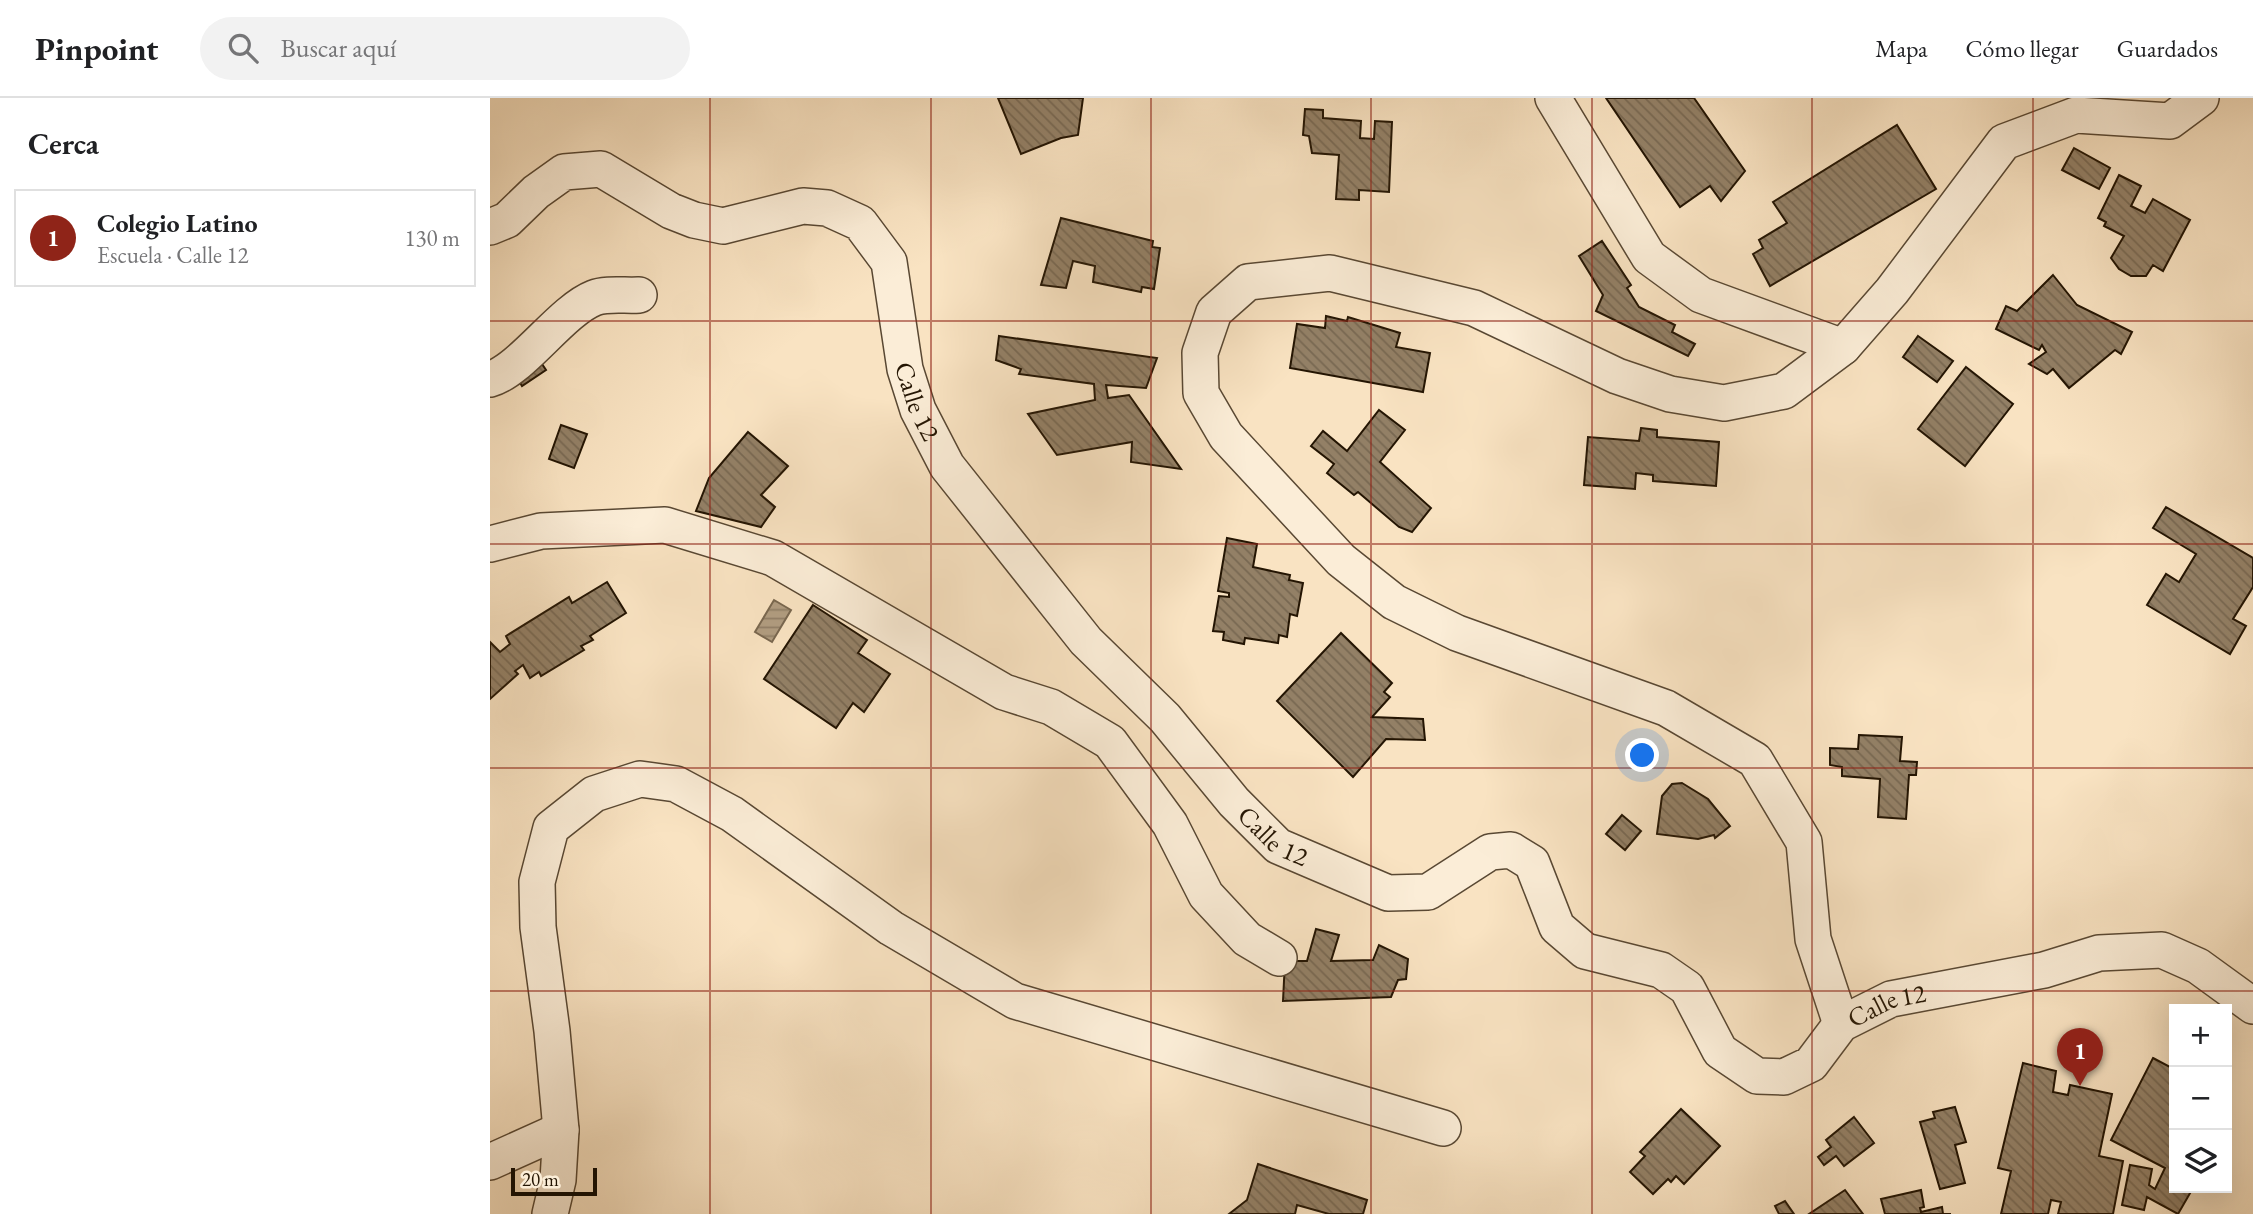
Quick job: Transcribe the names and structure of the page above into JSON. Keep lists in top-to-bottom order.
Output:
{
  "streets": {
    "street": ["Calle 12"]
  },
  "scale_bar": "20 m",
  "page": {
    "header": "Pinpoint",
    "search": "Buscar aquí",
    "nav": ["Mapa", "Cómo llegar", "Guardados"],
    "heading": "Cerca",
    "list": [
      {
        "mark": "1",
        "name": "Colegio Latino",
        "note": "Escuela · Calle 12",
        "value": "130 m"
      }
    ],
    "map_buttons": ["+", "−"],
    "pins": "1",
    "scale": "20 m"
  }
}
